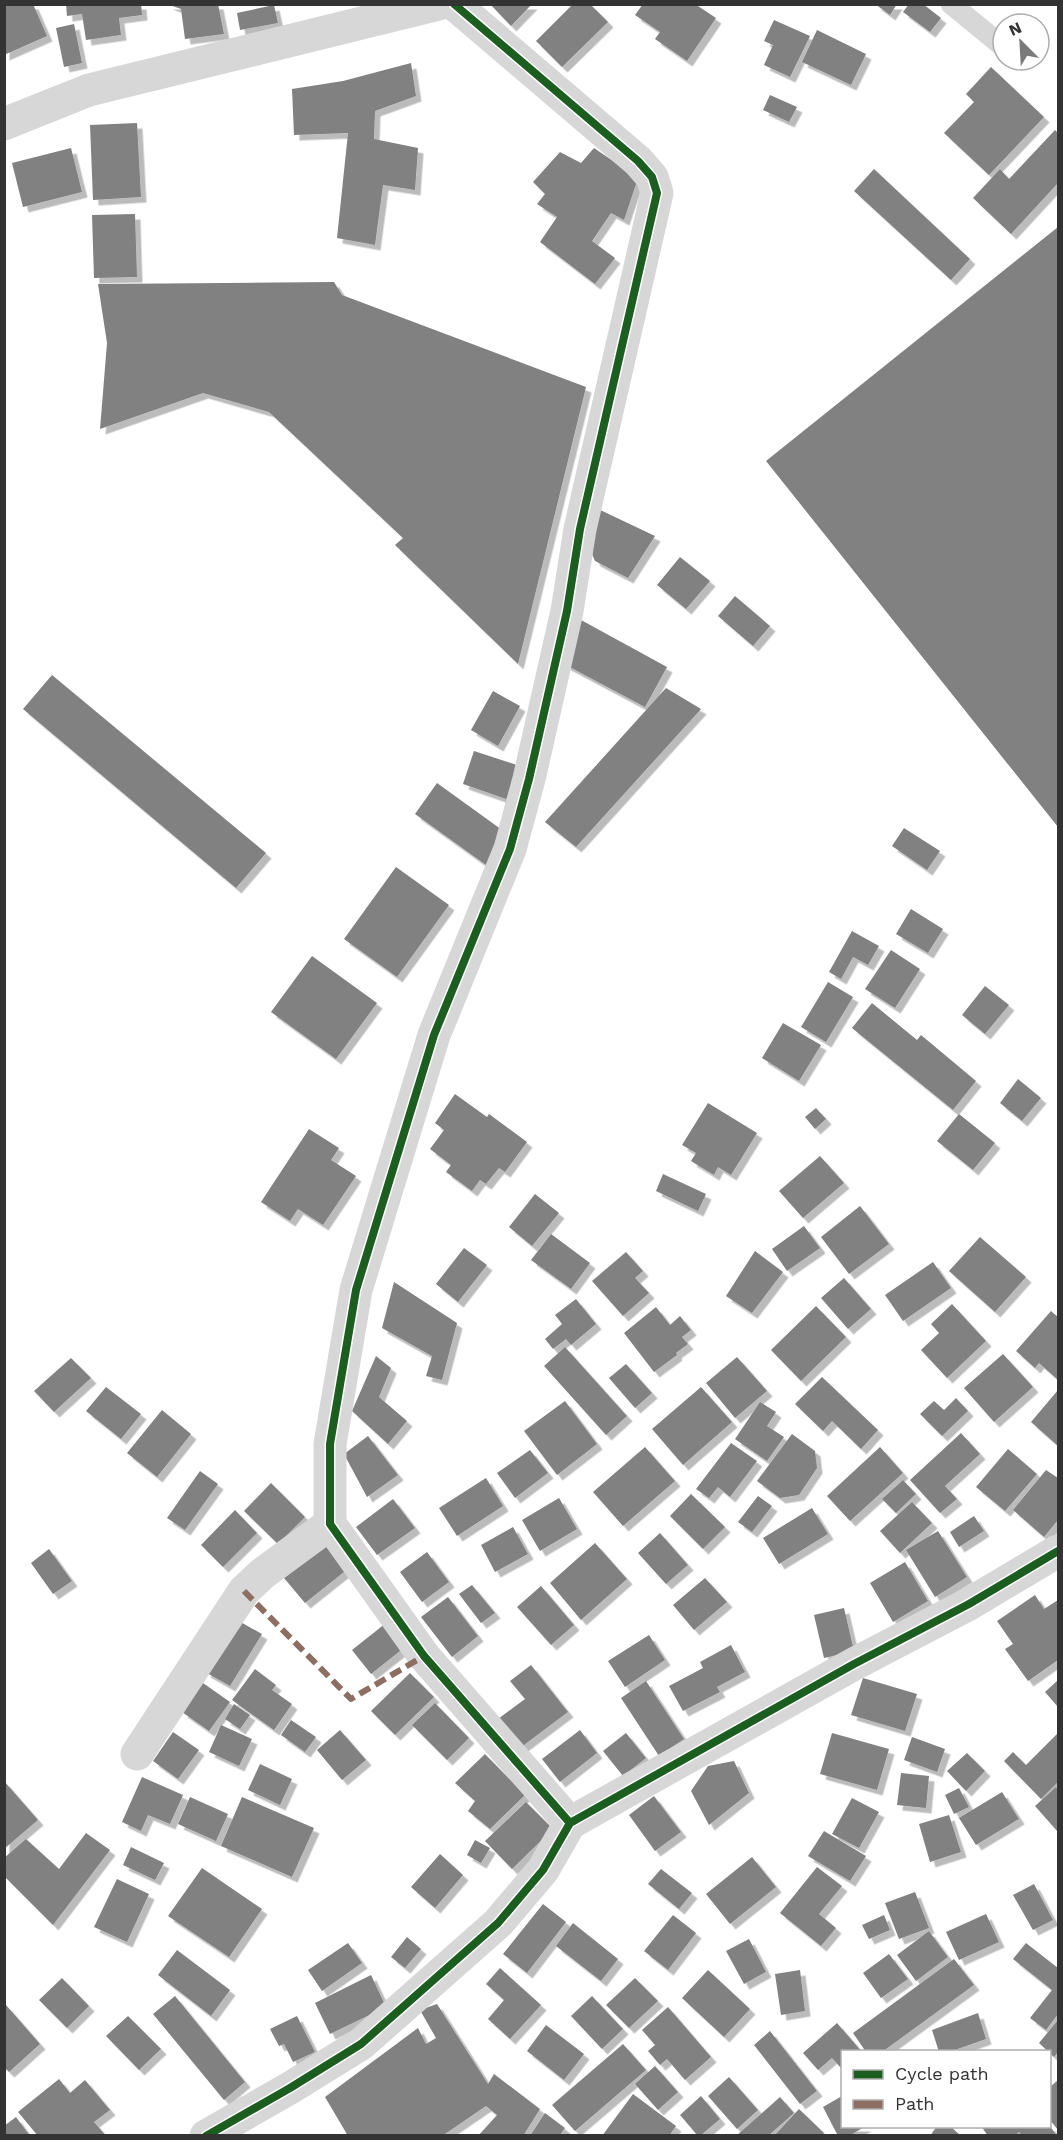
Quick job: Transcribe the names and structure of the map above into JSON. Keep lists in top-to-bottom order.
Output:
{
  "legend": ["Cycle path", "Path"],
  "north": "top left"
}
